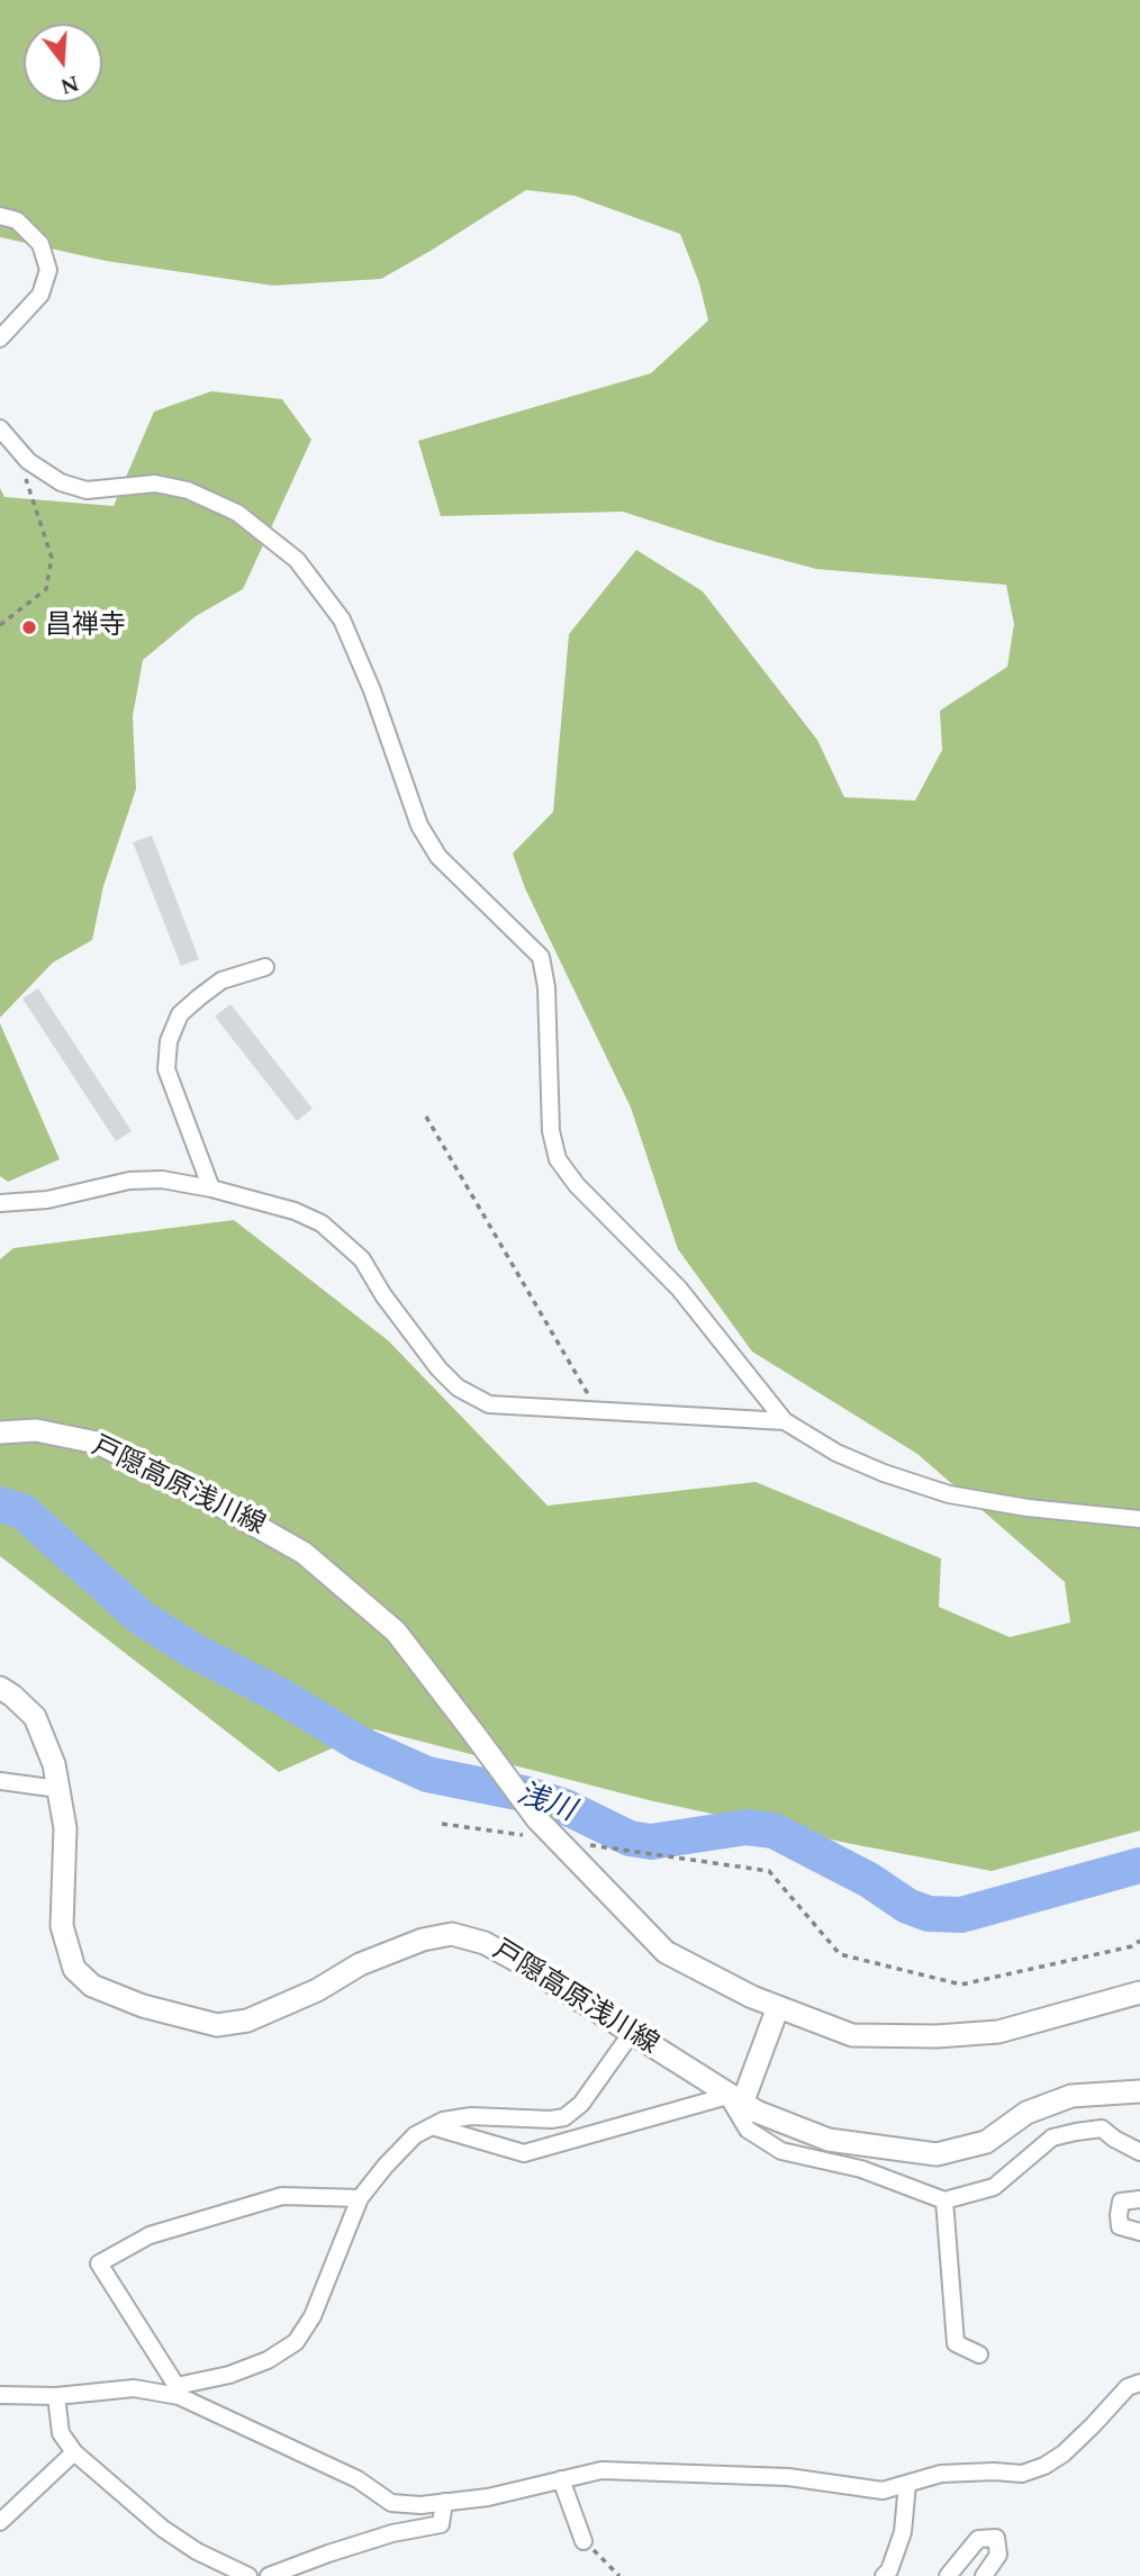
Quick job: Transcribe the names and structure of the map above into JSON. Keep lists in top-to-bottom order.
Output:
{
  "streets": {
    "main road": ["戸隠高原浅川線"]
  },
  "water": ["浅川"],
  "places": ["昌禅寺"],
  "north": "bottom"
}
